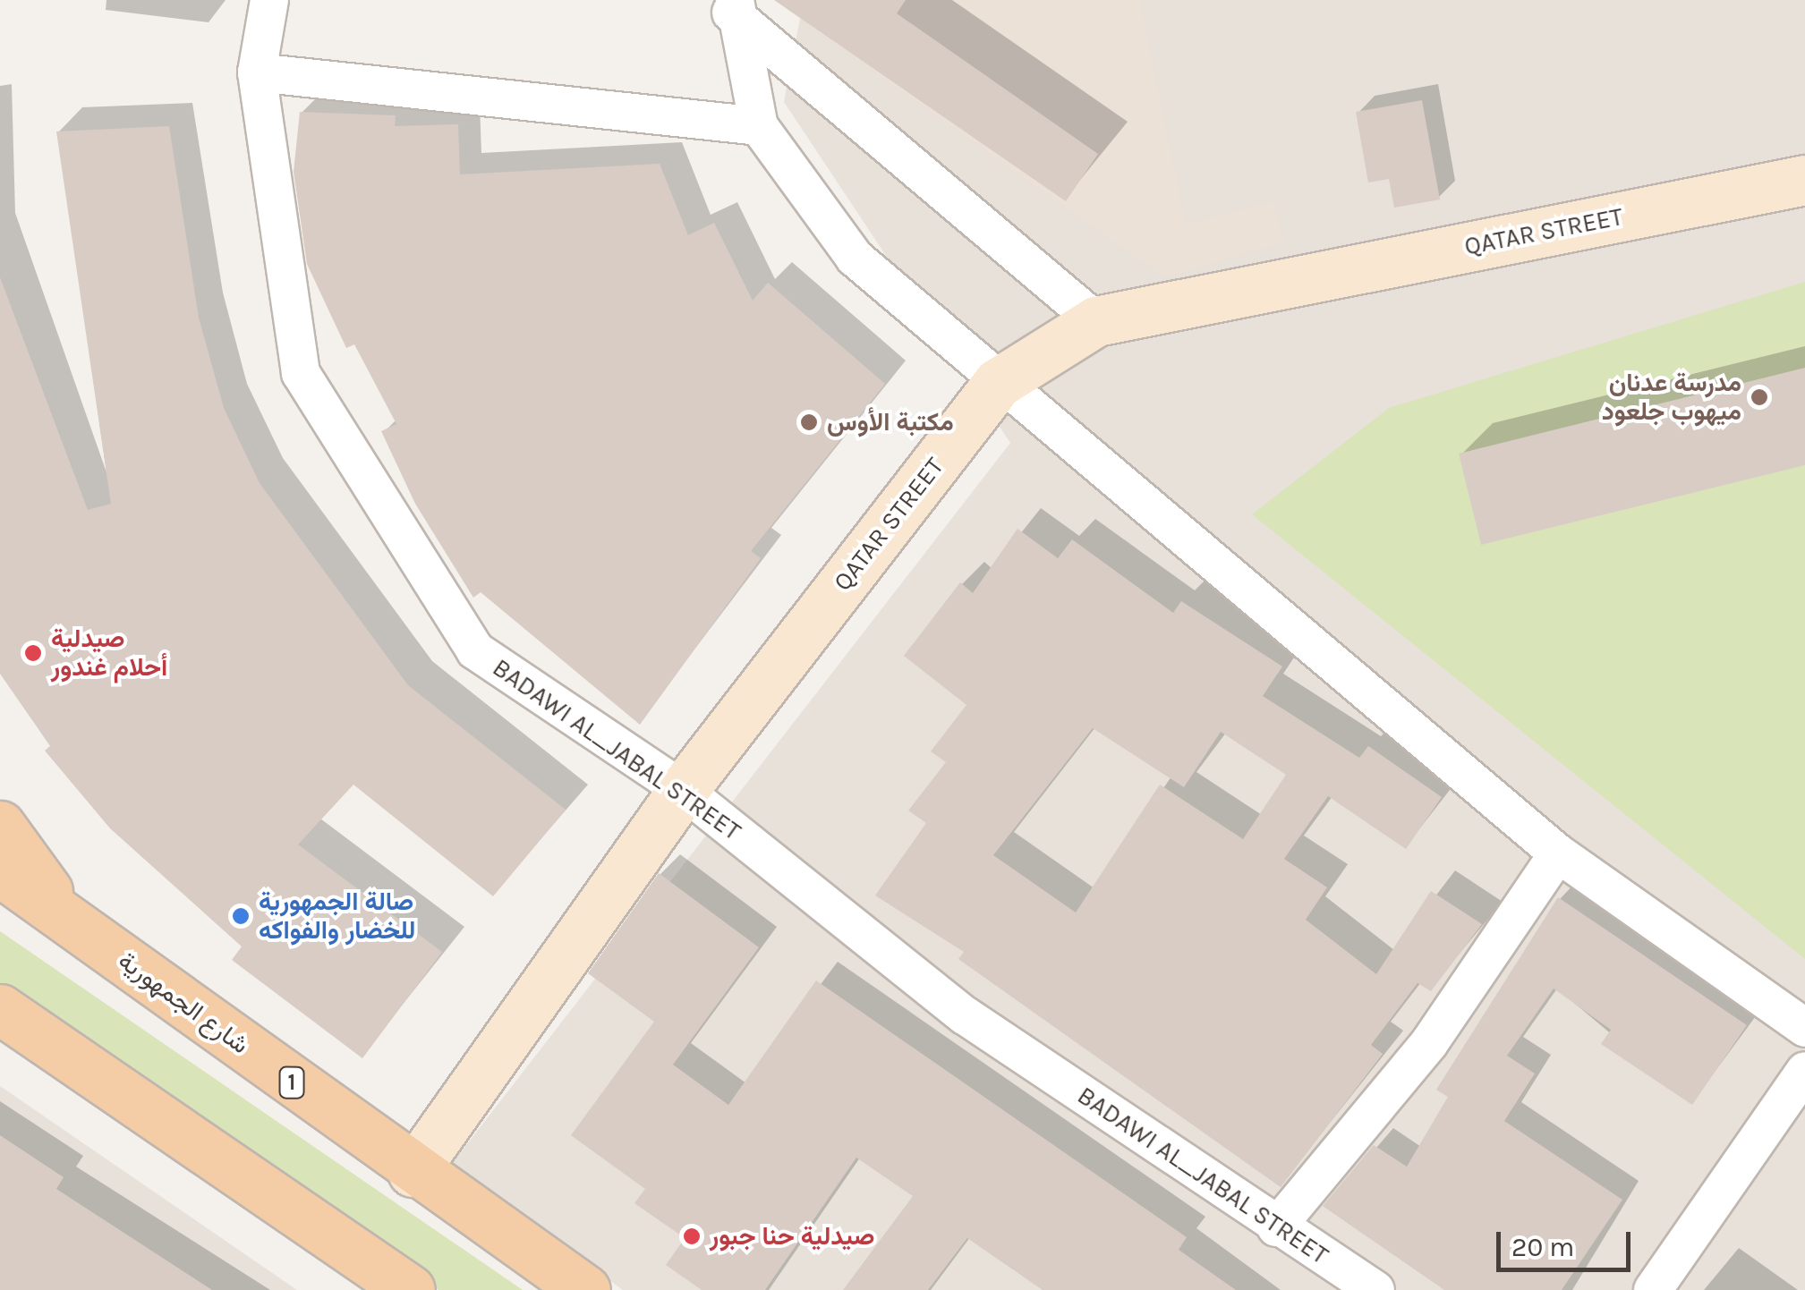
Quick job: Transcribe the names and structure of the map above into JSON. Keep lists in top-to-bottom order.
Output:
{
  "streets": {
    "main road": ["شارع الجمهورية", "1"],
    "street": ["QATAR STREET", "BADAWI AL_JABAL STREET"]
  },
  "crossings": [
    ["QATAR STREET", "BADAWI AL_JABAL STREET"],
    ["QATAR STREET", "شارع الجمهورية"]
  ],
  "places": [
    "مدرسة عدنان ميهوب جلعود",
    "مكتبة الأوس",
    "صيدلية أحلام غندور",
    "صالة الجمهورية للخضار والفواكه",
    "صيدلية حنا جبور"
  ],
  "scale_bar": "20 m"
}
